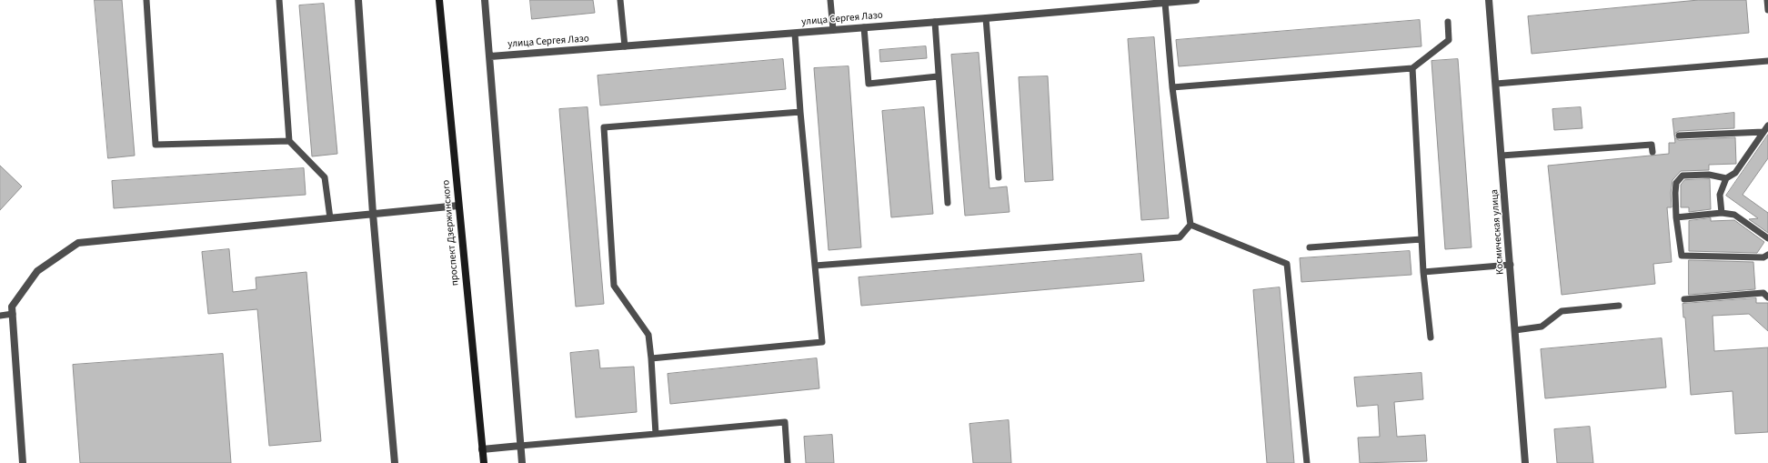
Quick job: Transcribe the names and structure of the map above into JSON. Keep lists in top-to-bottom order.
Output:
{
  "streets": {
    "main road": ["проспект Дзержинского"],
    "street": ["улица Сергея Лазо", "Космическая улица"]
  }
}
